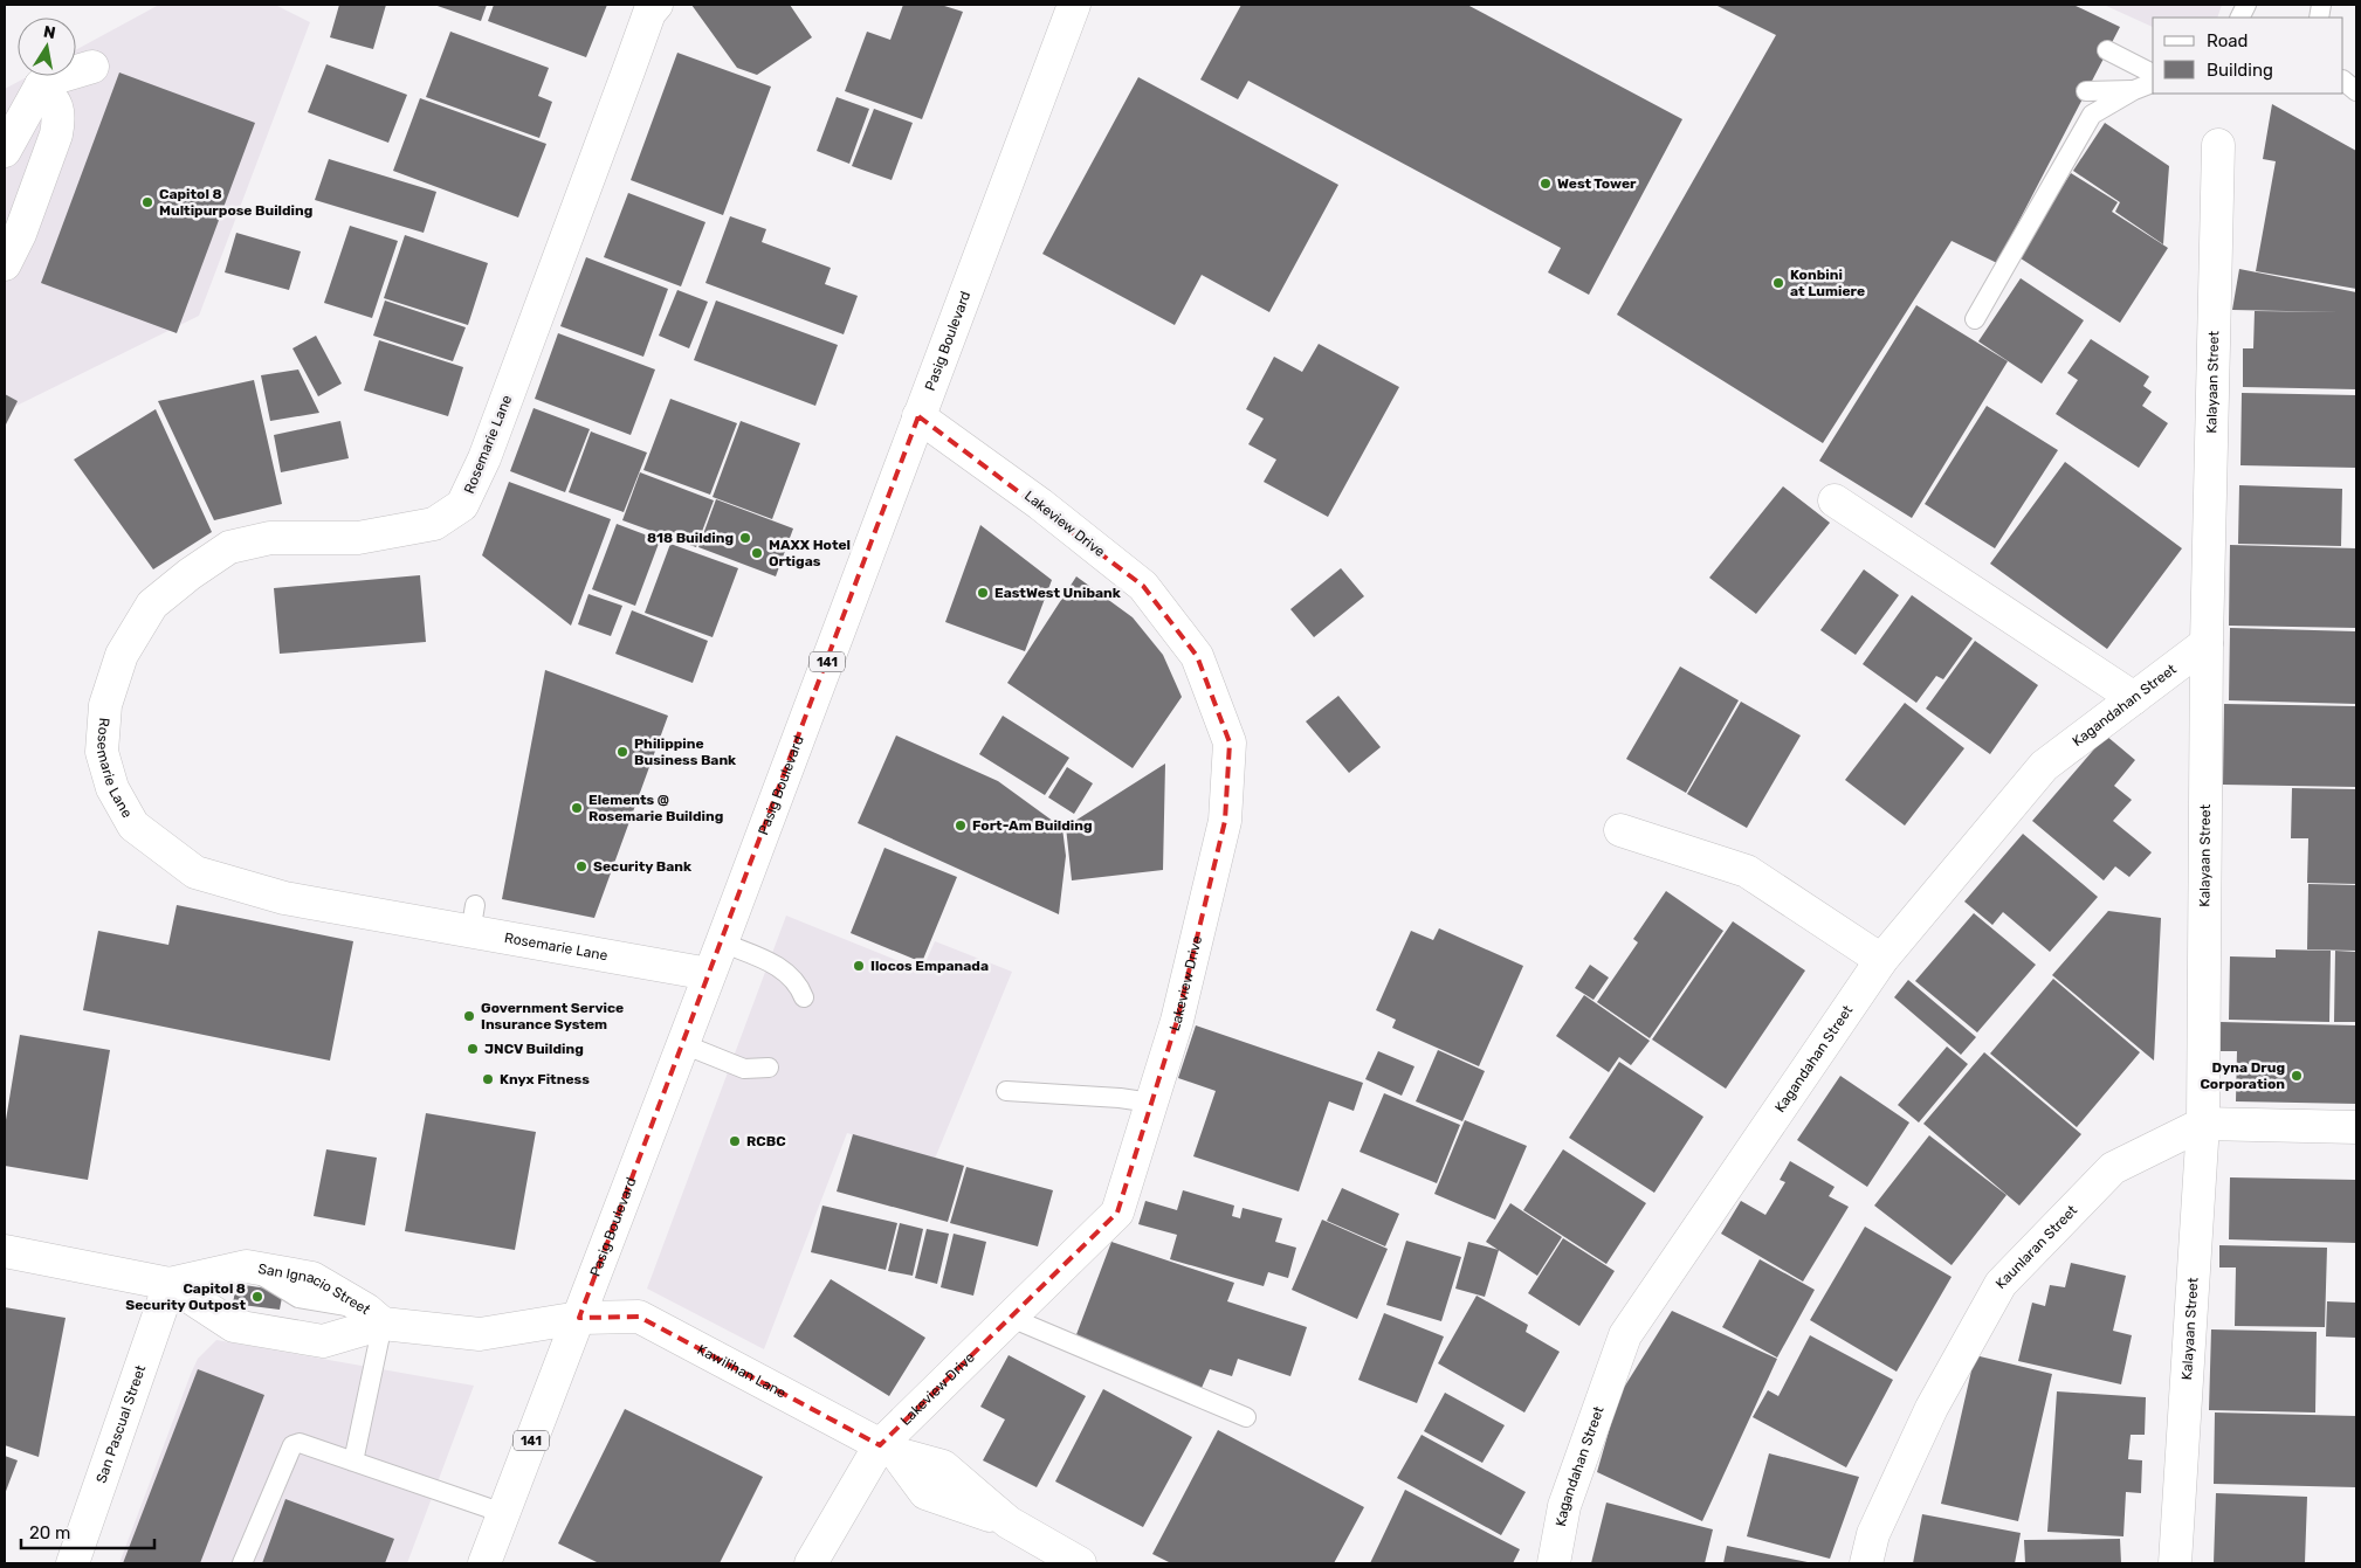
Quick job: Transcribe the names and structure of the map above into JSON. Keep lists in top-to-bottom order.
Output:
{
  "streets": {
    "street": [
      "Pasig Boulevard",
      "Kalayaan Street",
      "Rosemarie Lane",
      "Lakeview Drive",
      "141",
      "Kagandahan Street",
      "Kaunlaran Street",
      "San Ignacio Street",
      "Kawilihan Lane",
      "San Pascual Street"
    ]
  },
  "crossings": [
    ["Pasig Boulevard", "Rosemarie Lane"],
    ["Pasig Boulevard", "Lakeview Drive"],
    ["Pasig Boulevard", "San Ignacio Street"],
    ["Pasig Boulevard", "Kawilihan Lane"],
    ["Kalayaan Street", "Kagandahan Street"],
    ["Kalayaan Street", "Kaunlaran Street"],
    ["Lakeview Drive", "Kawilihan Lane"],
    ["San Ignacio Street", "Kawilihan Lane"],
    ["San Ignacio Street", "San Pascual Street"]
  ],
  "places": [
    "West Tower",
    "Capitol 8 Multipurpose Building",
    "Konbini at Lumiere",
    "818 Building",
    "MAXX Hotel Ortigas",
    "EastWest Unibank",
    "Philippine Business Bank",
    "Elements @ Rosemarie Building",
    "Fort-Am Building",
    "Security Bank",
    "Ilocos Empanada",
    "Government Service Insurance System",
    "JNCV Building",
    "Dyna Drug Corporation",
    "Knyx Fitness",
    "RCBC",
    "Capitol 8 Security Outpost"
  ],
  "legend": ["Road", "Building"],
  "scale_bar": "20 m",
  "north": "top"
}
